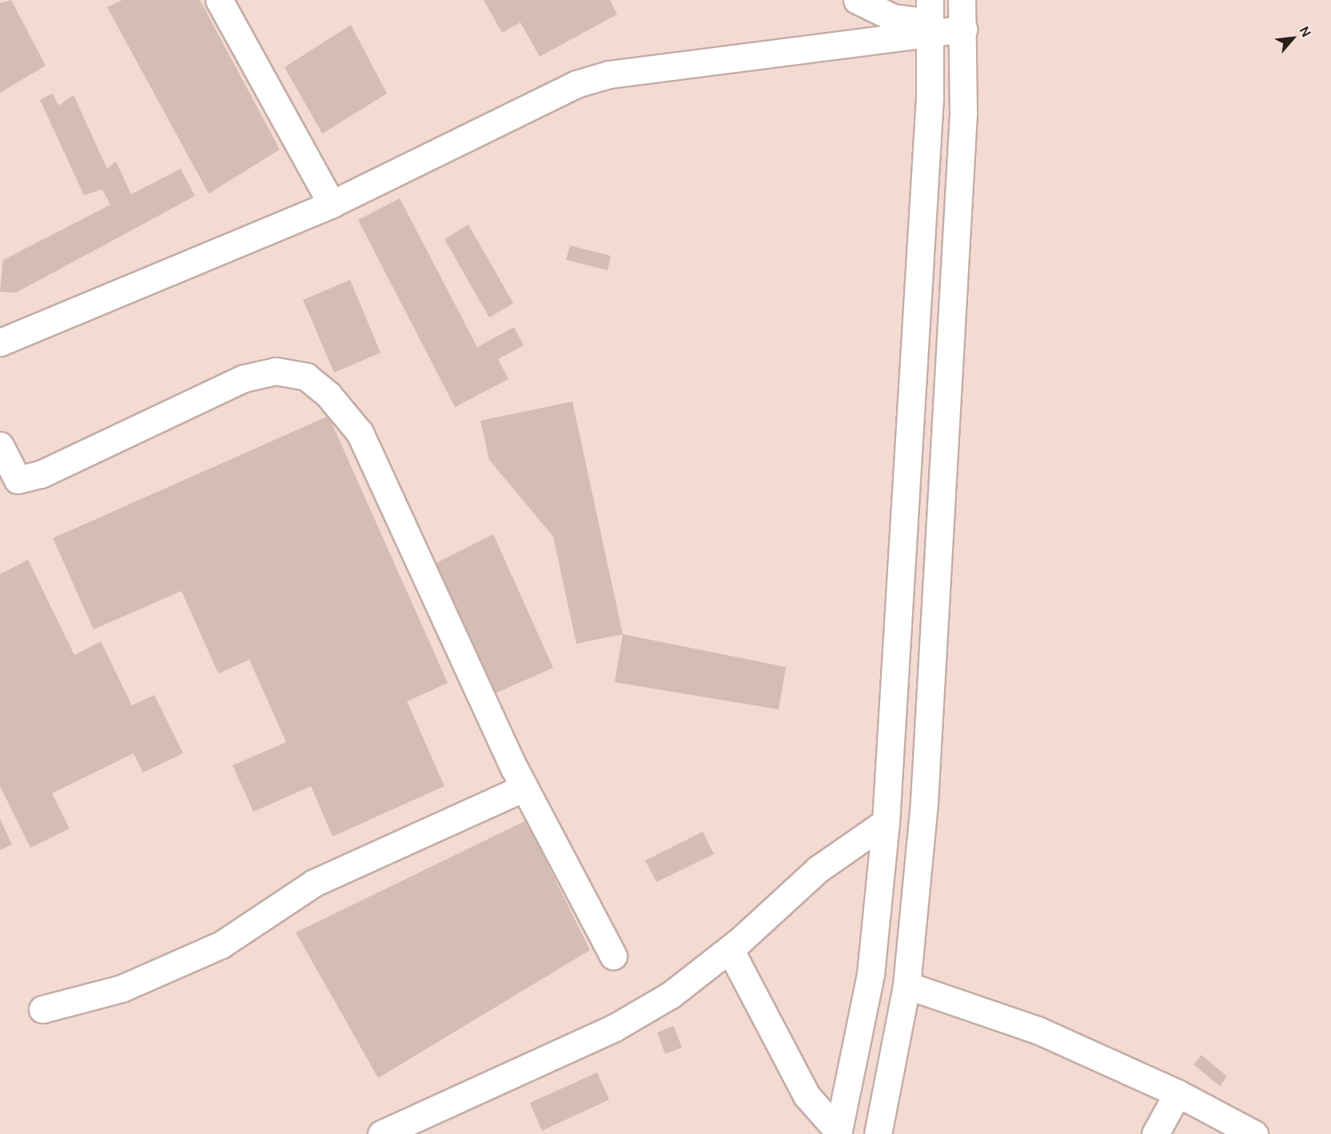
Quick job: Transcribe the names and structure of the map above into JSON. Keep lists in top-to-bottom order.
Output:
{
  "north": "top right"
}
